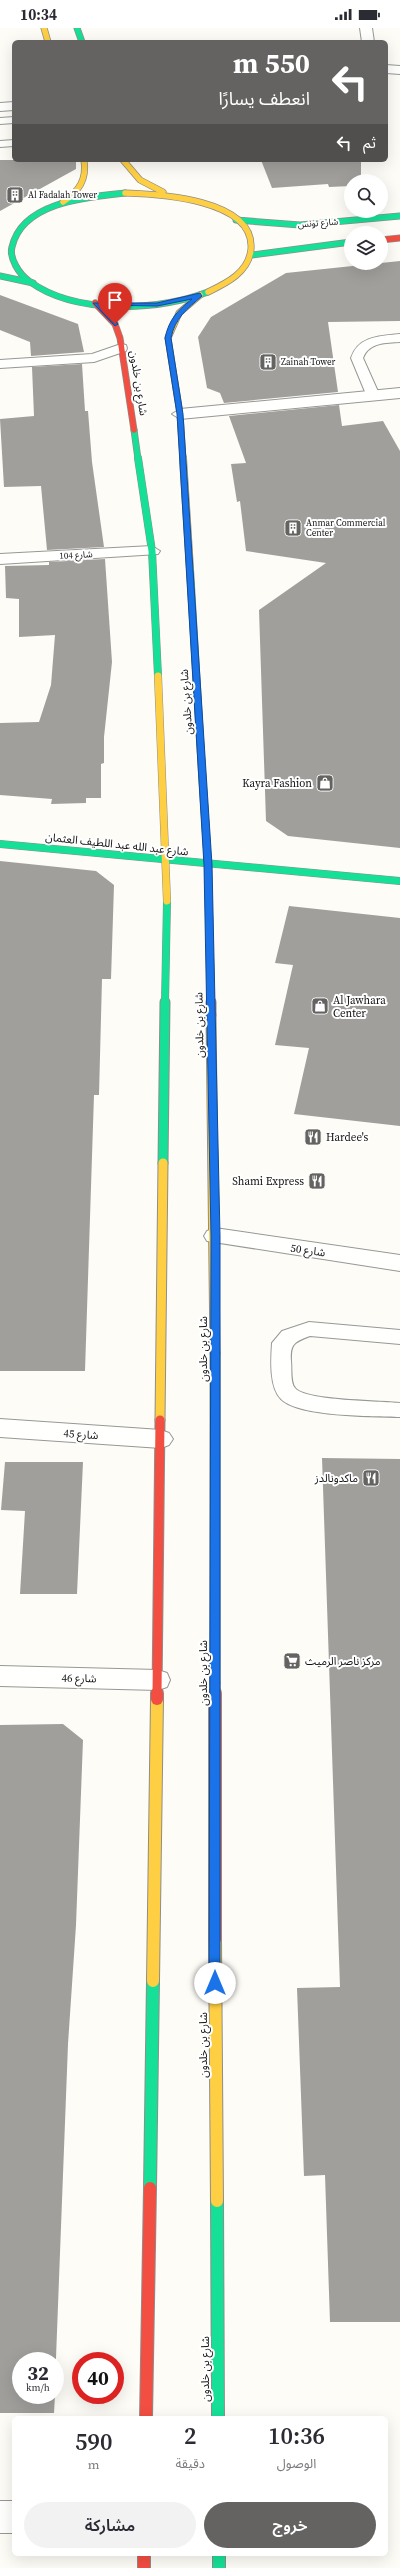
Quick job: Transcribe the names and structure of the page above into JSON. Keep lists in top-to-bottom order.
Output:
{
  "streets": {
    "street": [
      "شارع تونس",
      "شارع بن خلدون",
      "شارع 104",
      "شارع عبد الله عبد اللطيف العثمان",
      "شارع 50",
      "شارع 45",
      "شارع 46"
    ]
  },
  "crossings": [
    ["شارع بن خلدون", "شارع 104"],
    ["شارع بن خلدون", "شارع عبد الله عبد اللطيف العثمان"],
    ["شارع بن خلدون", "شارع 50"],
    ["شارع بن خلدون", "شارع 45"],
    ["شارع بن خلدون", "شارع 46"]
  ],
  "places": {
    "building": ["Al Fadalah Tower", "Zainah Tower", "Anmar Commercial Center"],
    "shop": ["Kayra Fashion", "Al Jawhara Center"],
    "restaurant": ["Hardee's", "Shami Express", "ماكدونالدز"],
    "supermarket": ["مركز ناصر الرميث"]
  },
  "page": {
    "status": "10:34",
    "turn": ["550 m", "انعطف يسارًا"],
    "then": "ثم",
    "speed": "32 km/h",
    "limit": "40",
    "eta": [
      "10:36",
      "الوصول",
      "2",
      "دقيقة",
      "590",
      "m"
    ],
    "buttons": ["خروج", "مشاركة"]
  }
}
